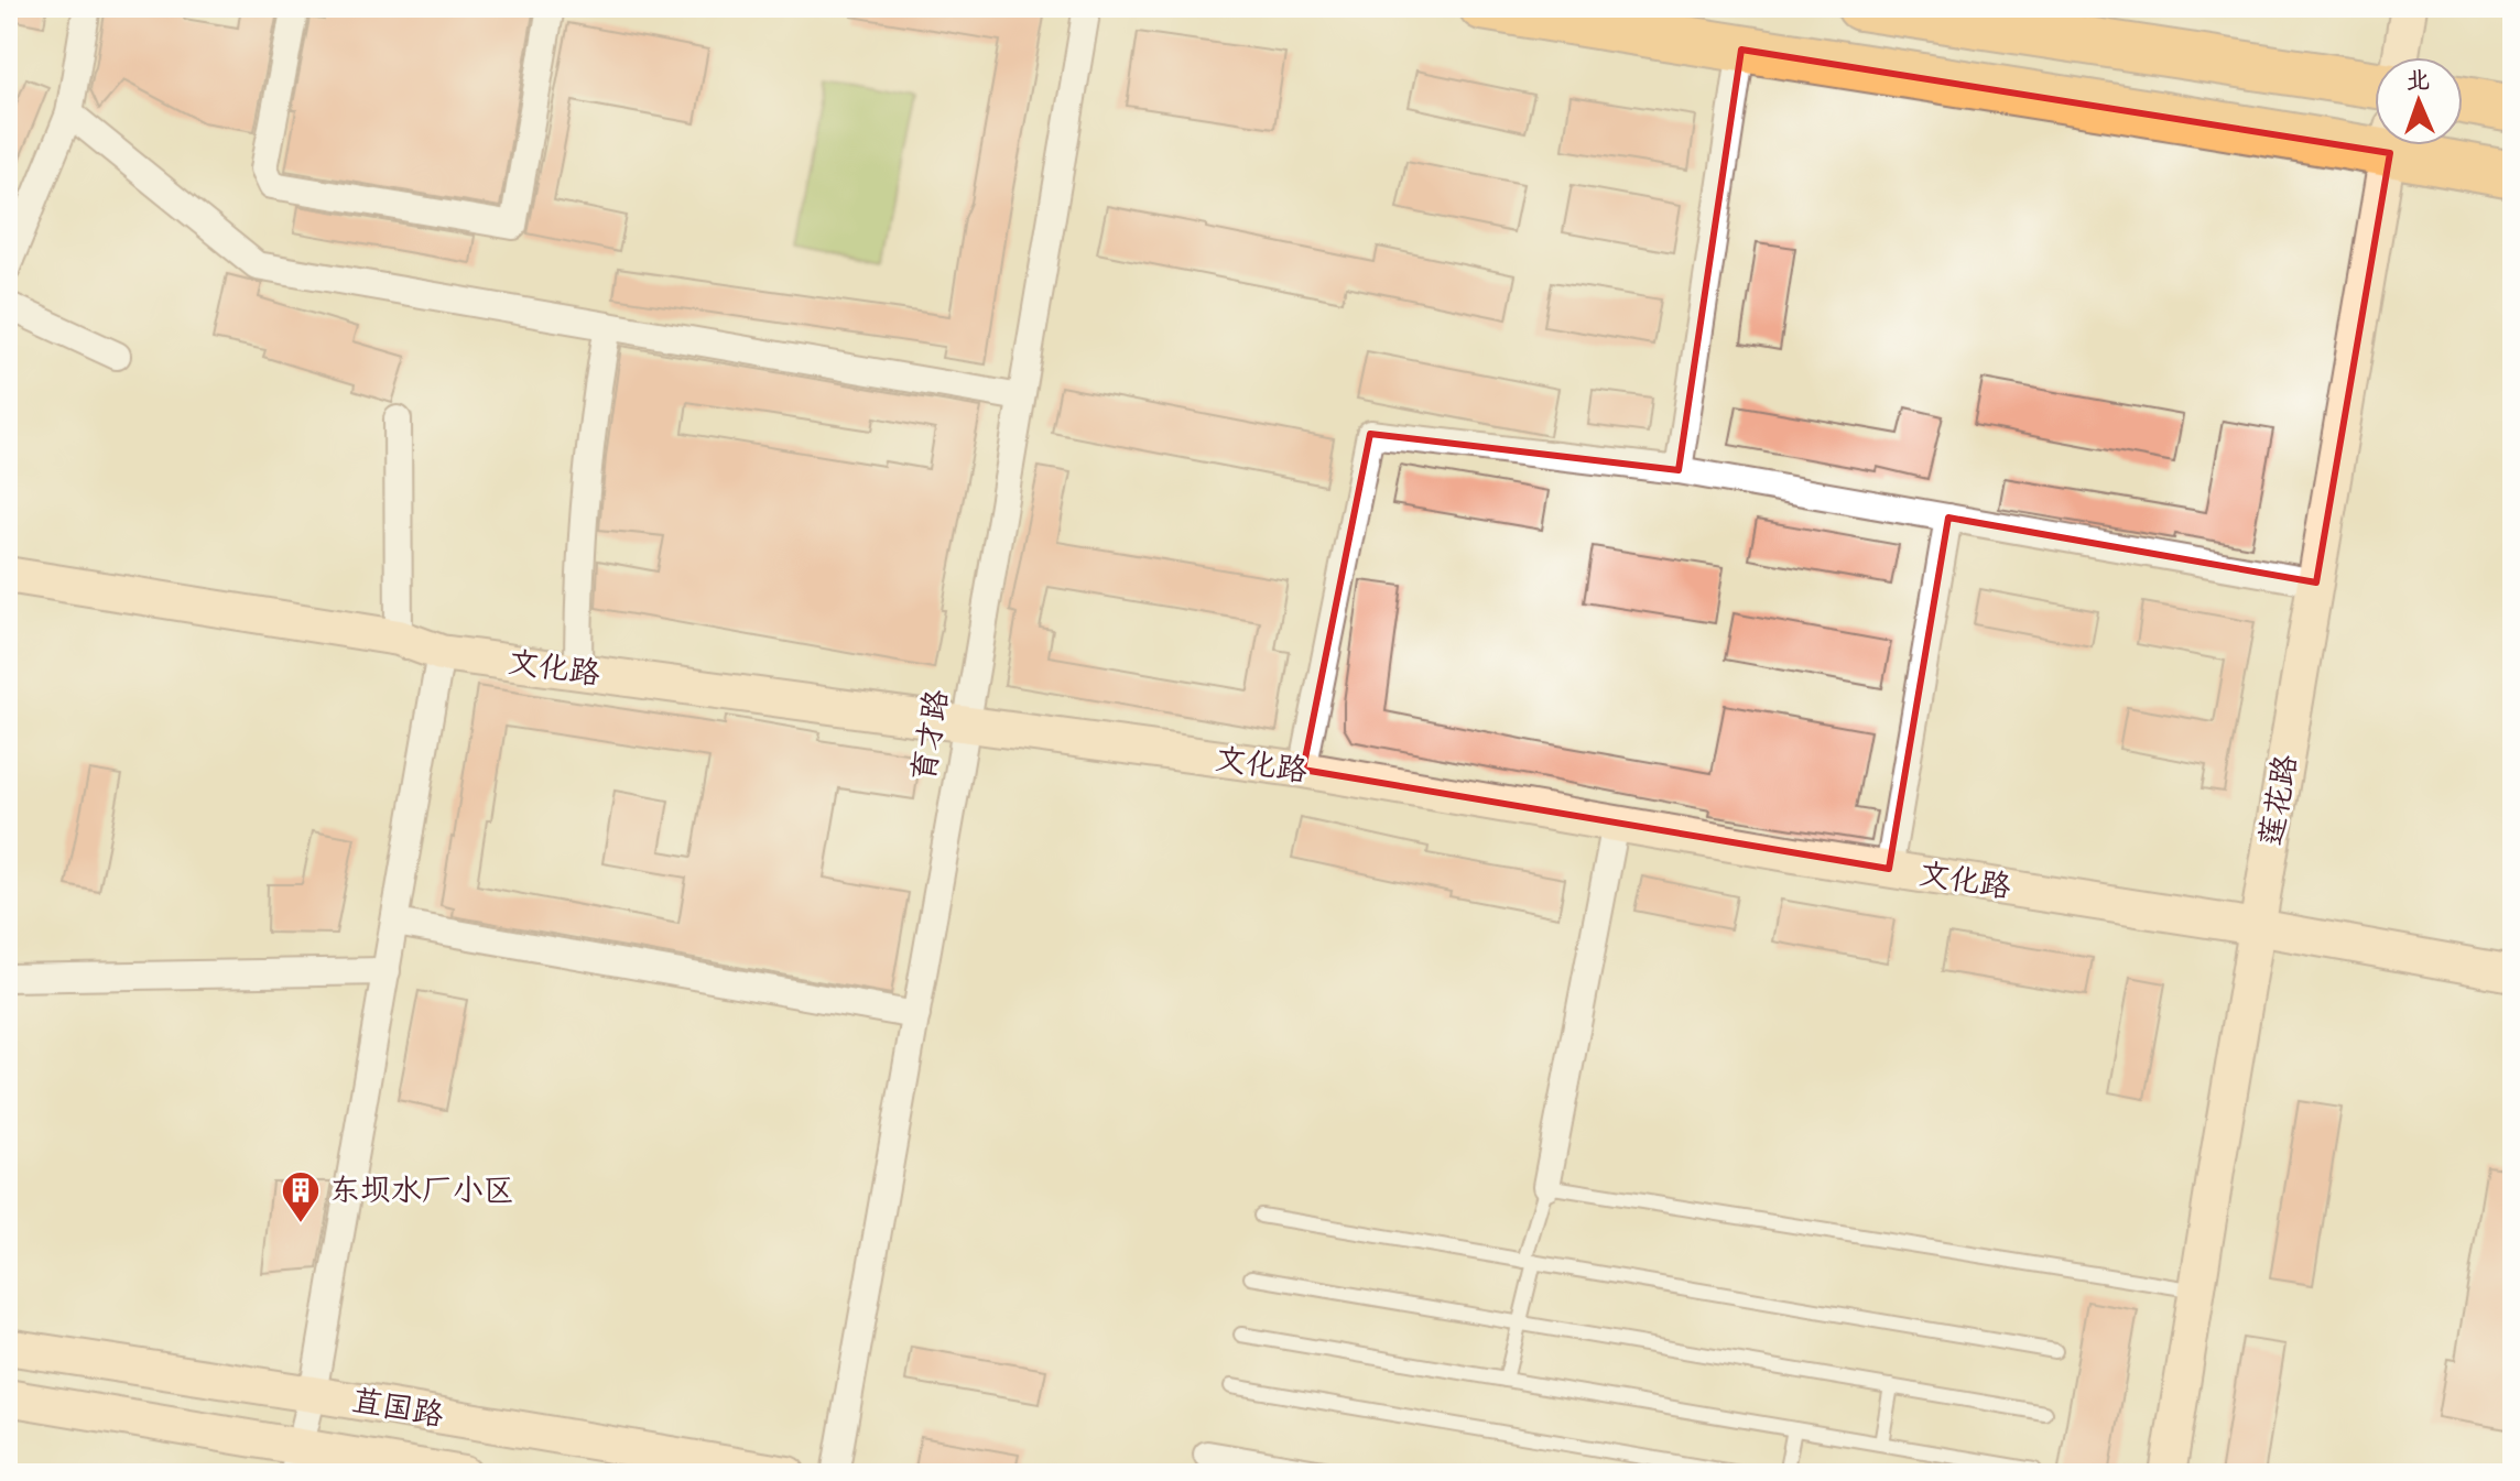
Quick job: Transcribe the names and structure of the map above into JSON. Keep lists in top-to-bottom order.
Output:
{
  "streets": {
    "street": [
      "文化路",
      "育才路",
      "莲花路",
      "苴国路"
    ]
  },
  "crossings": [
    ["文化路", "育才路"],
    ["文化路", "莲花路"]
  ],
  "places": {
    "building": ["东坝水厂小区"]
  },
  "north": "top"
}
